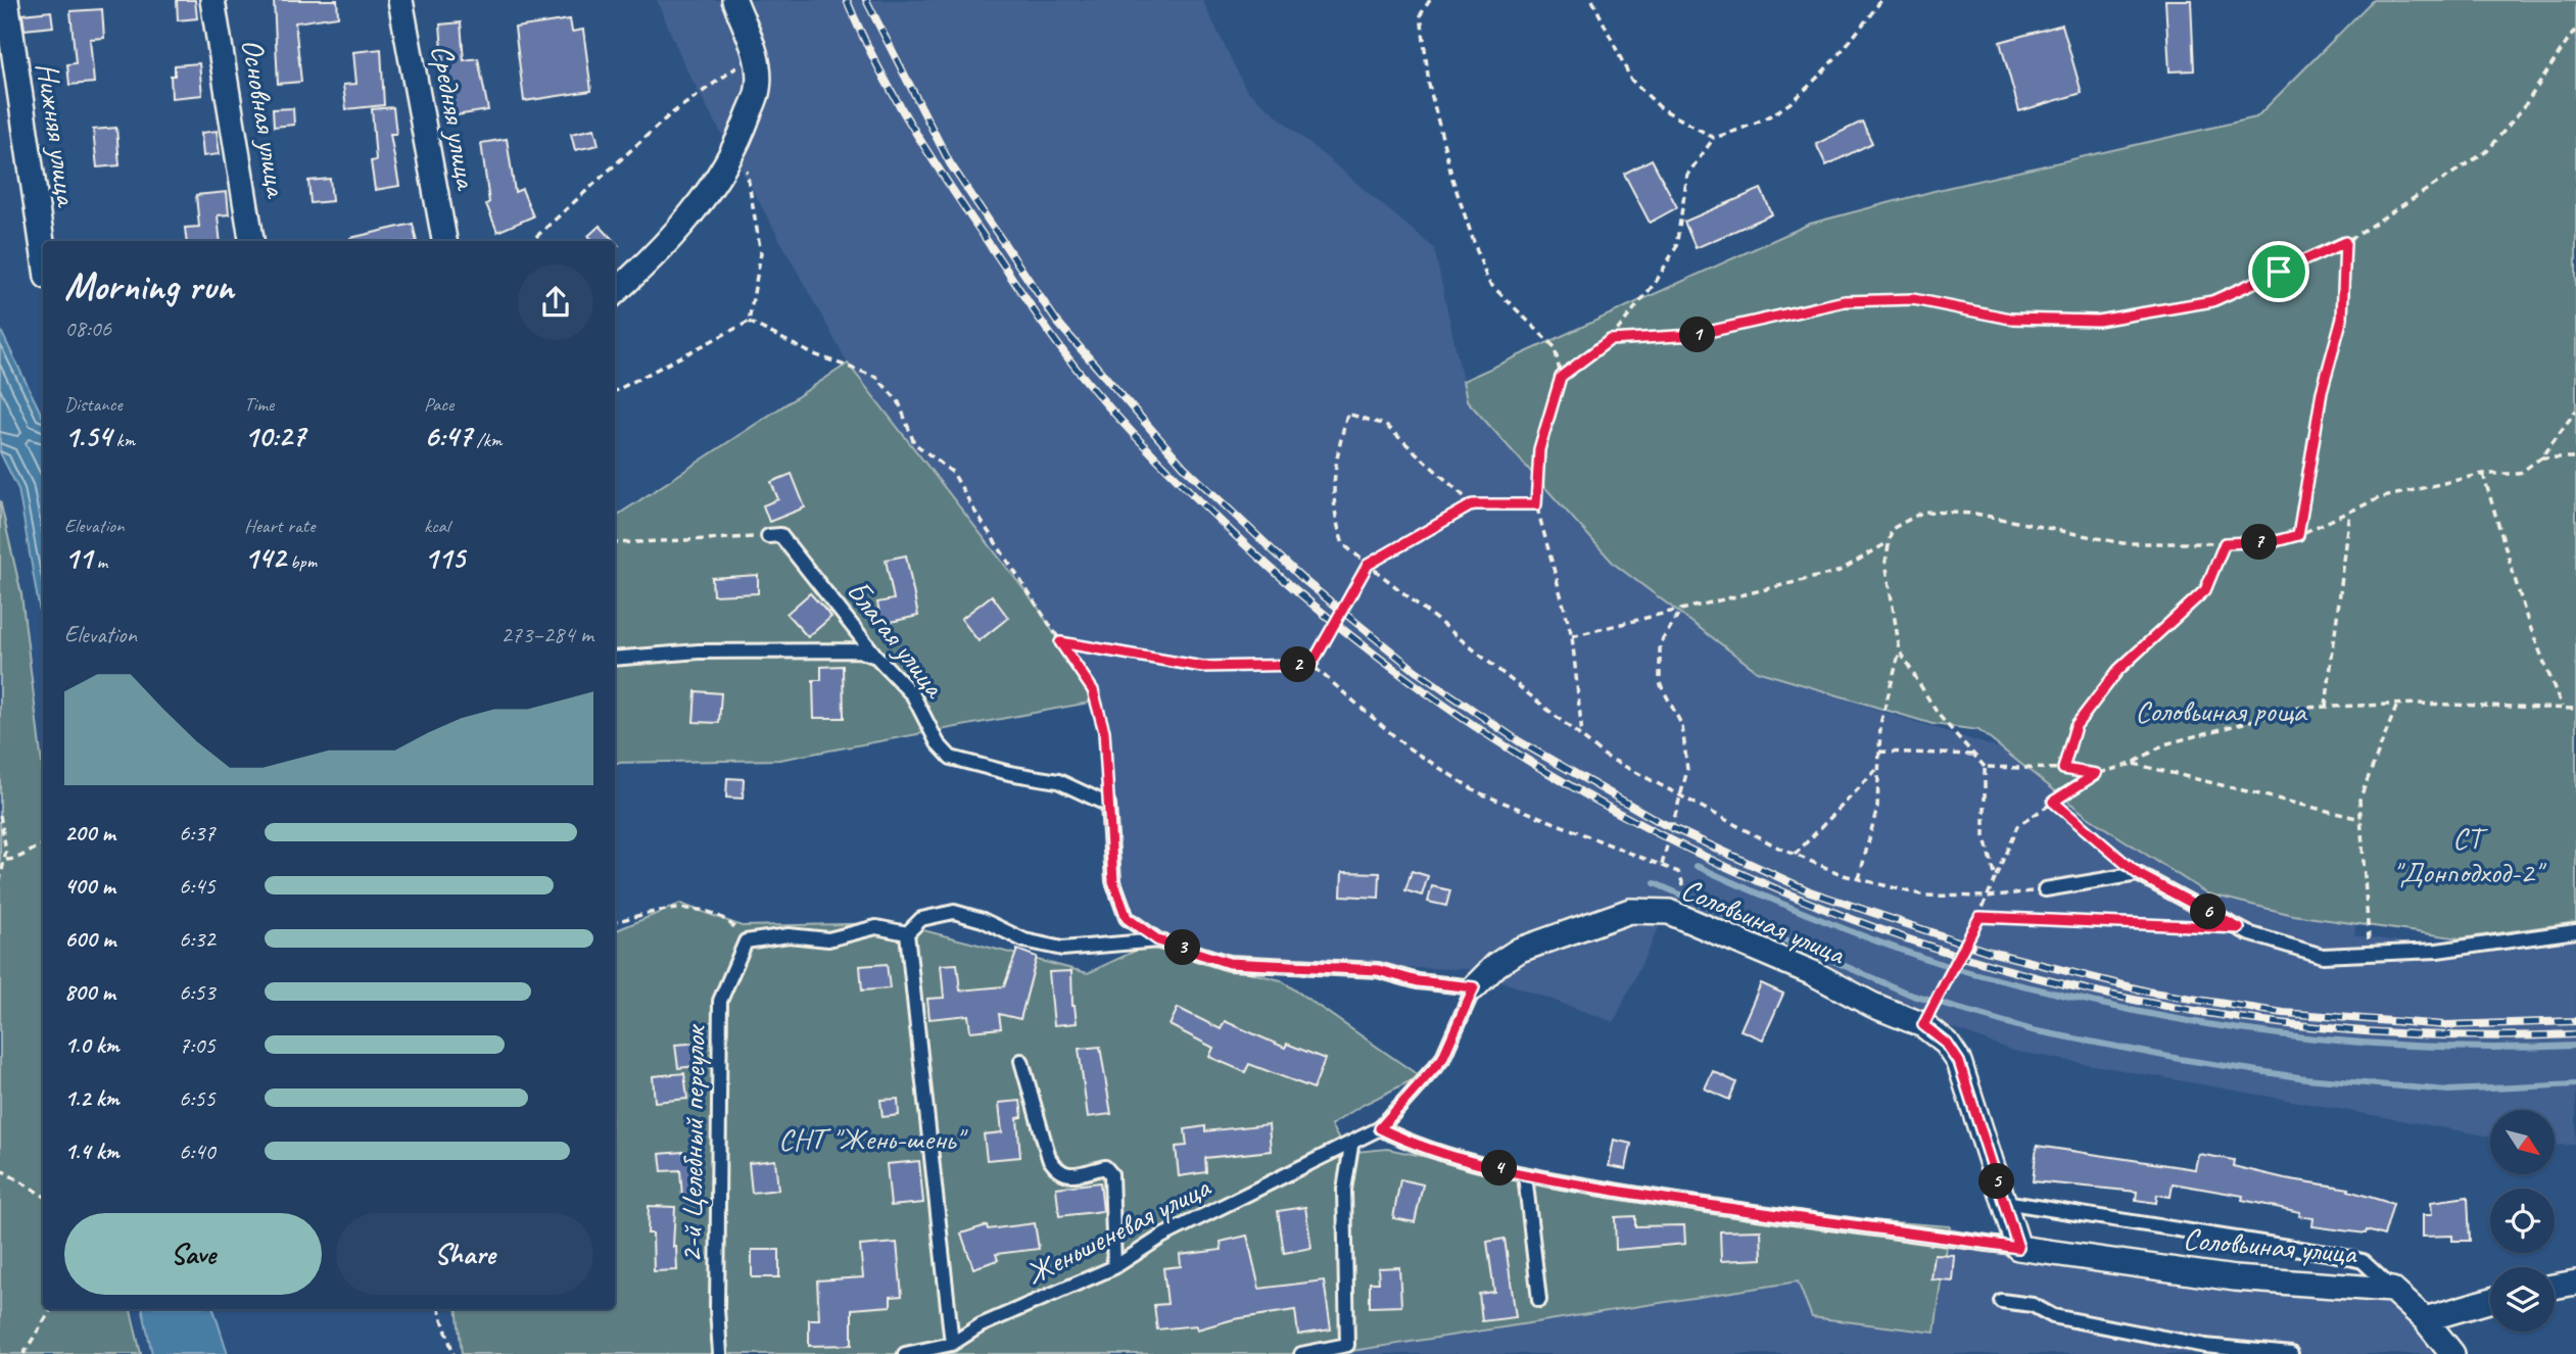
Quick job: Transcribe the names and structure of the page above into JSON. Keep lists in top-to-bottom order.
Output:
{
  "streets": {
    "street": [
      "Средняя улица",
      "Основная улица",
      "Нижняя улица",
      "Соловьиная улица"
    ],
    "lane": ["Благая улица", "2-й Целебный переулок", "Женьшеневая улица"]
  },
  "crossings": [
    ["Соловьиная улица", "Женьшеневая улица"]
  ],
  "parks": ["Соловьиная роща", "СТ \"Донподход-2\"", "СНТ \"Жень-шень\""],
  "north": "bottom right",
  "page": {
    "heading": ["Morning run", "08:06"],
    "pins": [
      "1",
      "7",
      "2",
      "6",
      "3",
      "4",
      "5"
    ],
    "stats": [
      ["Distance", "1.54 km"],
      ["Time", "10:27"],
      ["Pace", "6:47 /km"],
      ["Elevation", "11 m"],
      ["Heart rate", "142 bpm"],
      ["kcal", "115"]
    ],
    "chart": ["Elevation", "273–284 m"],
    "list": [
      {
        "name": "200 m",
        "note": "6:37"
      },
      {
        "name": "400 m",
        "note": "6:45"
      },
      {
        "name": "600 m",
        "note": "6:32"
      },
      {
        "name": "800 m",
        "note": "6:53"
      },
      {
        "name": "1.0 km",
        "note": "7:05"
      },
      {
        "name": "1.2 km",
        "note": "6:55"
      },
      {
        "name": "1.4 km",
        "note": "6:40"
      }
    ],
    "buttons": ["Save", "Share"]
  }
}
